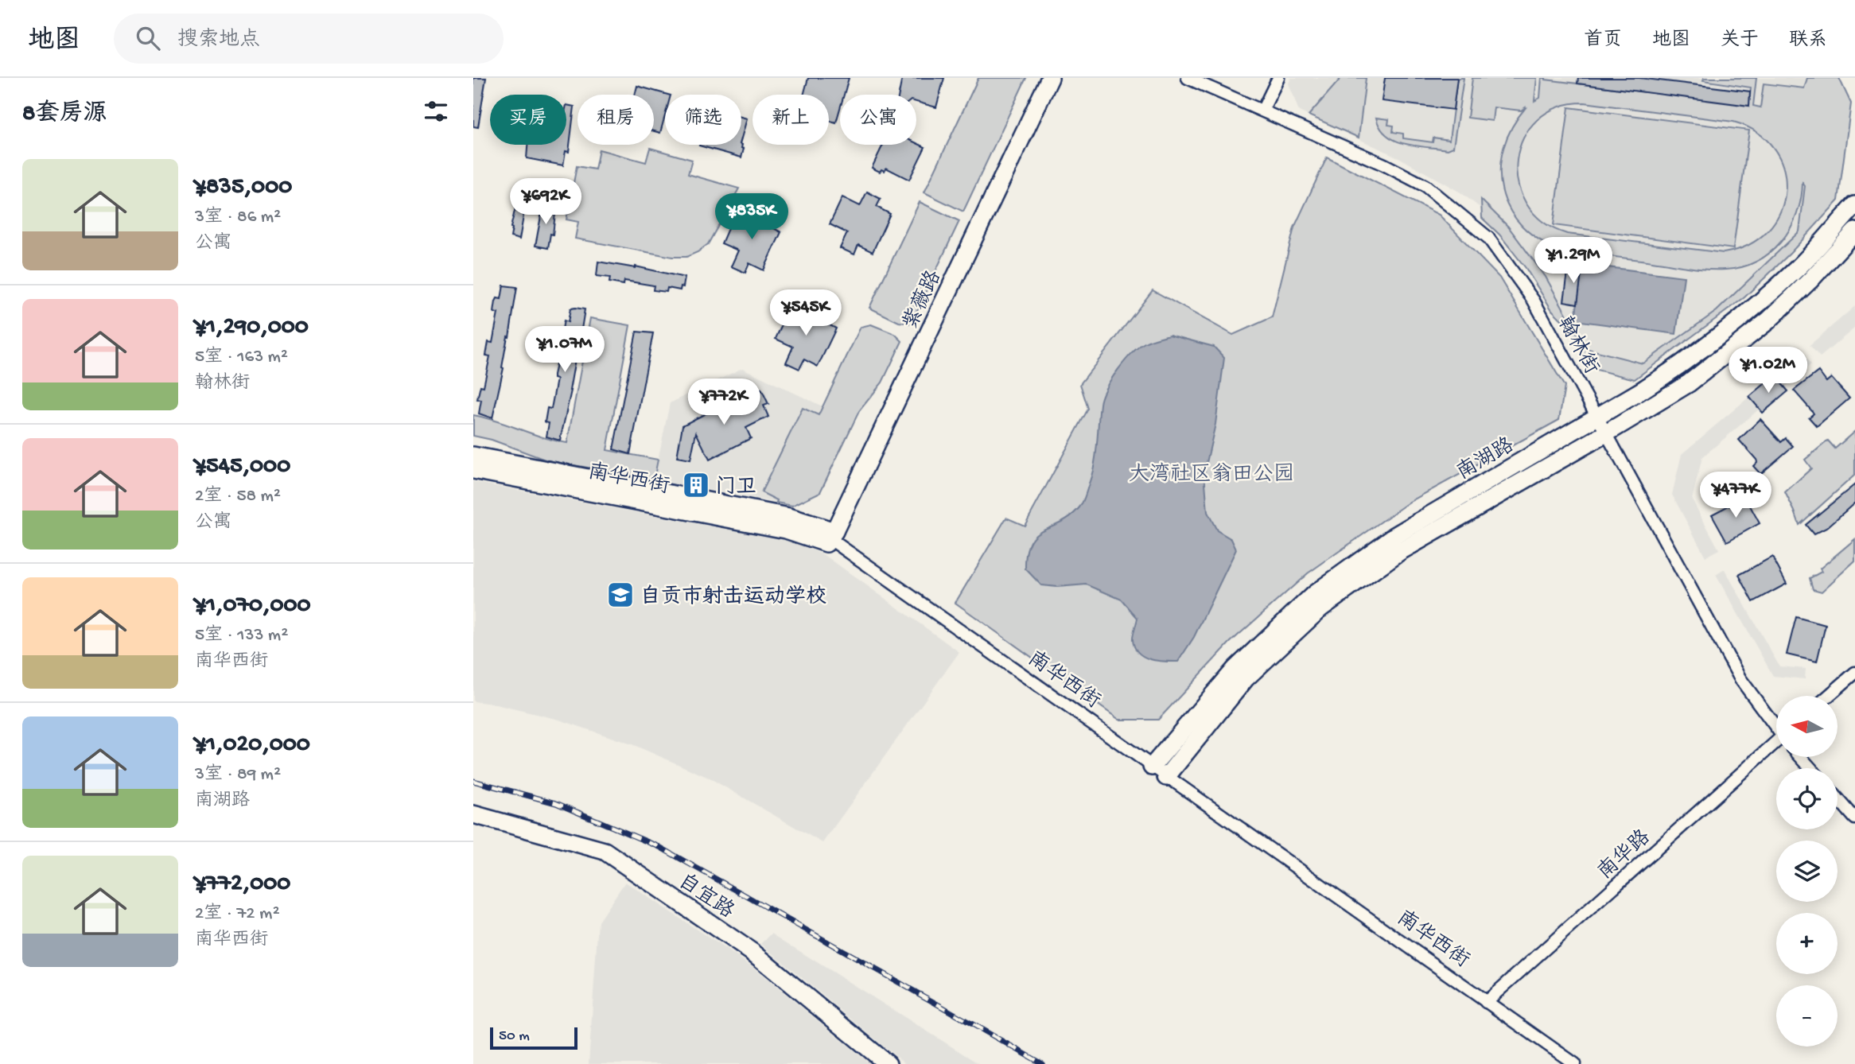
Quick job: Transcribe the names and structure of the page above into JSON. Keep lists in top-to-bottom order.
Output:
{
  "streets": {
    "main road": [
      "紫薇路",
      "南湖路",
      "南华西街",
      "自宜路"
    ],
    "street": ["翰林街", "南华路"]
  },
  "crossings": [
    ["紫薇路", "南华西街"],
    ["翰林街", "南湖路"],
    ["南湖路", "南华西街"],
    ["南华西街", "南华路"]
  ],
  "parks": ["大湾社区翁田公园"],
  "places": {
    "building": ["门卫"],
    "school or university": ["自贡市射击运动学校"]
  },
  "scale_bar": "50 m",
  "north": "left",
  "page": {
    "header": "地图",
    "search": "搜索地点",
    "nav": [
      "首页",
      "地图",
      "关于",
      "联系"
    ],
    "heading": "8套房源",
    "chip": [
      "买房",
      "租房",
      "筛选",
      "新上",
      "公寓"
    ],
    "list": [
      {
        "name": "¥835,000",
        "note": "3室 · 86 m² · 公寓"
      },
      {
        "name": "¥1,290,000",
        "note": "5室 · 163 m² · 翰林街"
      },
      {
        "name": "¥545,000",
        "note": "2室 · 58 m² · 公寓"
      },
      {
        "name": "¥1,070,000",
        "note": "5室 · 133 m² · 南华西街"
      },
      {
        "name": "¥1,020,000",
        "note": "3室 · 89 m² · 南湖路"
      },
      {
        "name": "¥772,000",
        "note": "2室 · 72 m² · 南华西街"
      }
    ],
    "price": [
      "¥692K",
      "¥835K",
      "¥1.29M",
      "¥545K",
      "¥1.07M",
      "¥1.02M",
      "¥772K",
      "¥477K"
    ],
    "map_buttons": ["+", "−"],
    "scale": "50 m"
  }
}
